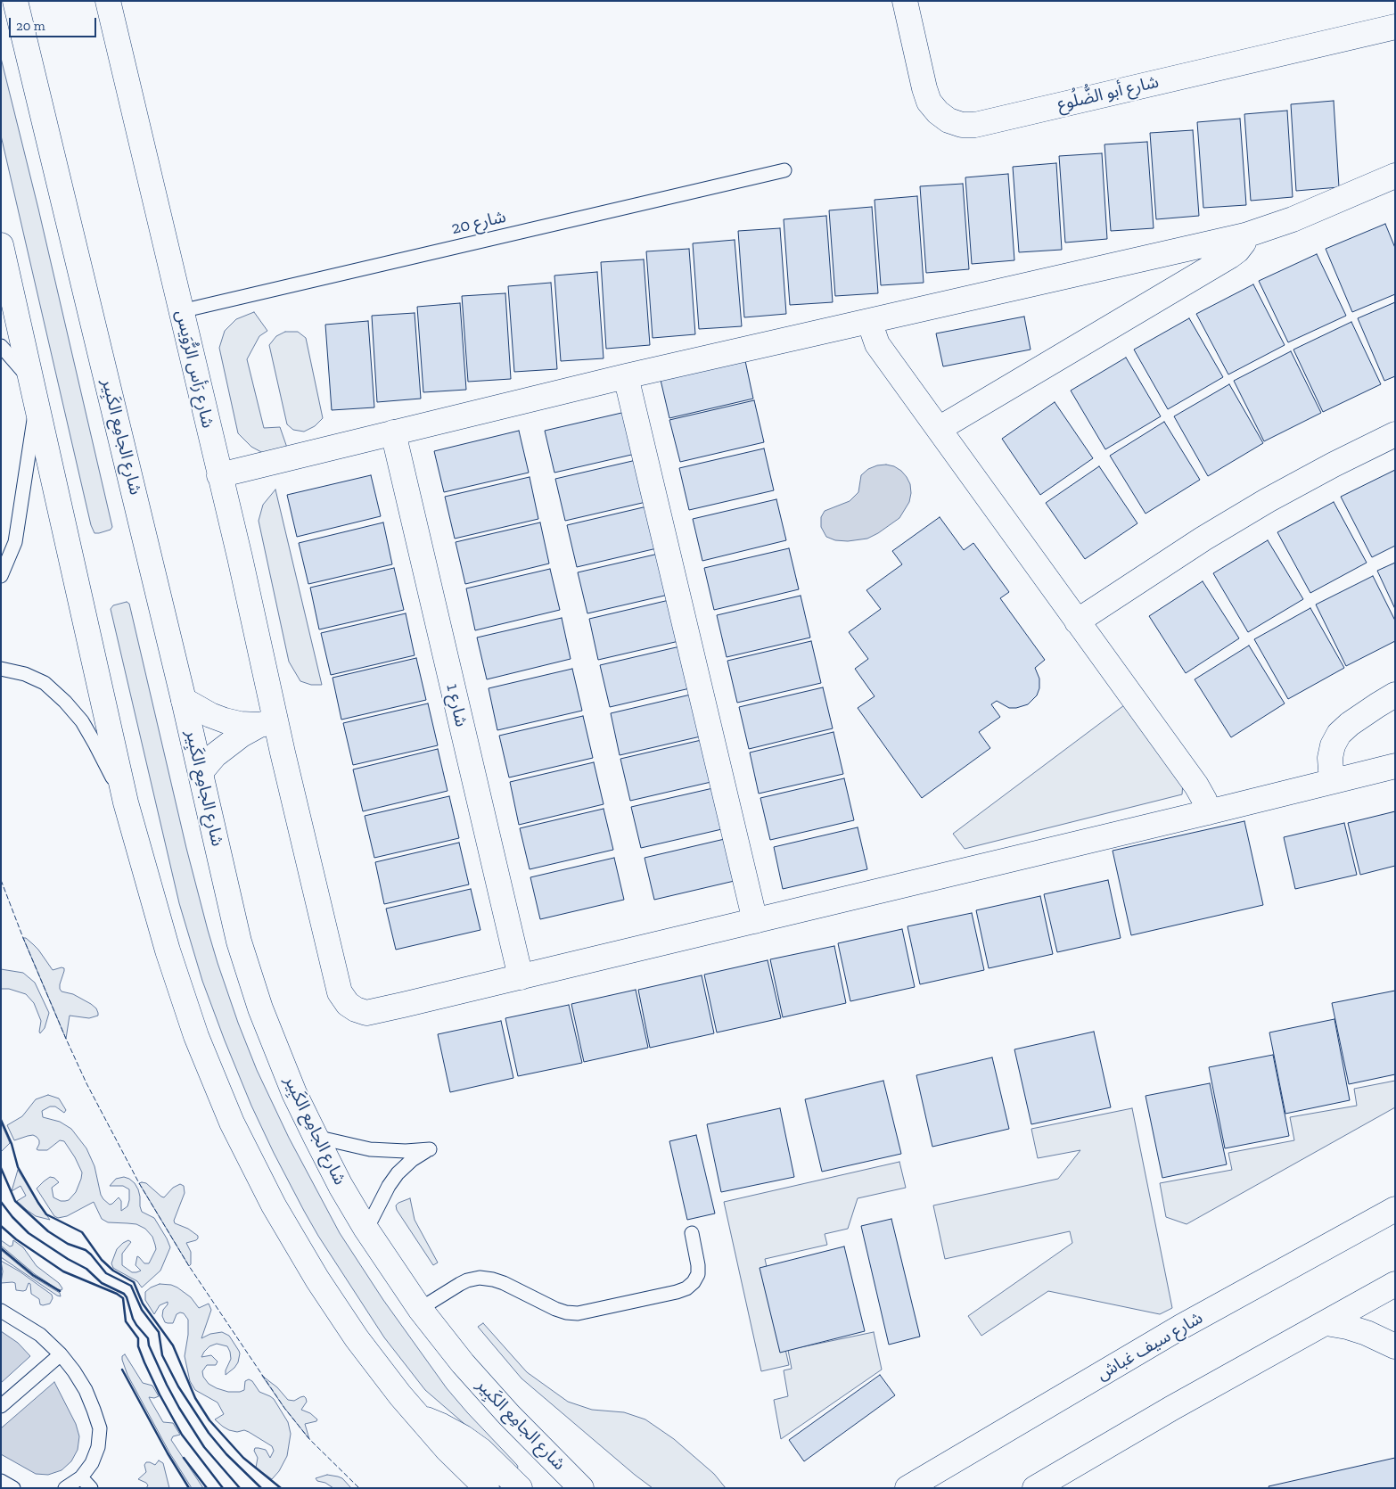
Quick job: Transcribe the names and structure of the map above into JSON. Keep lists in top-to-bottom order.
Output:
{
  "streets": {
    "street": [
      "شارع أبو الضُّلُوع",
      "شارع رَأس الرُّوَيس",
      "شارع الجامِع الكَبِير",
      "شارع 1",
      "شارع سيف غباش"
    ],
    "lane": ["شارع 20"]
  },
  "crossings": [
    ["شارع 20", "شارع رَأس الرُّوَيس"],
    ["شارع رَأس الرُّوَيس", "شارع 1"]
  ],
  "scale_bar": "20 m"
}
